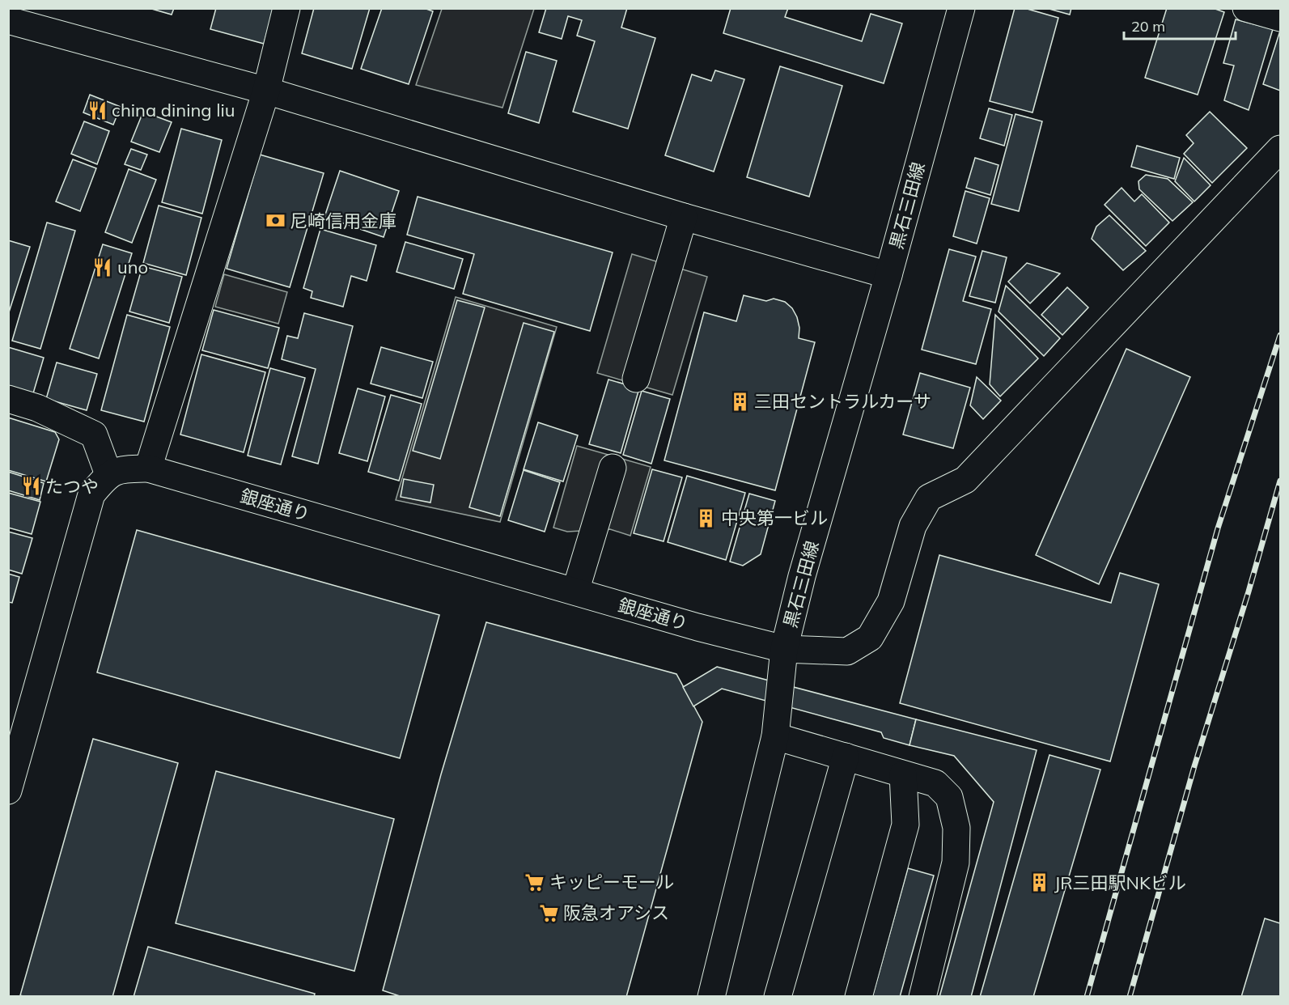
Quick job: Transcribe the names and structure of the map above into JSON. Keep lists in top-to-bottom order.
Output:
{
  "streets": {
    "street": ["黒石三田線", "銀座通り"]
  },
  "crossings": [
    ["黒石三田線", "銀座通り"]
  ],
  "places": {
    "restaurant": ["china dining liu", "uno", "たつや"],
    "bank": ["尼崎信用金庫"],
    "building": ["三田セントラルカーサ", "中央第一ビル", "JR三田駅NKビル"],
    "supermarket": ["キッピーモール", "阪急オアシス"]
  },
  "scale_bar": "20 m"
}
